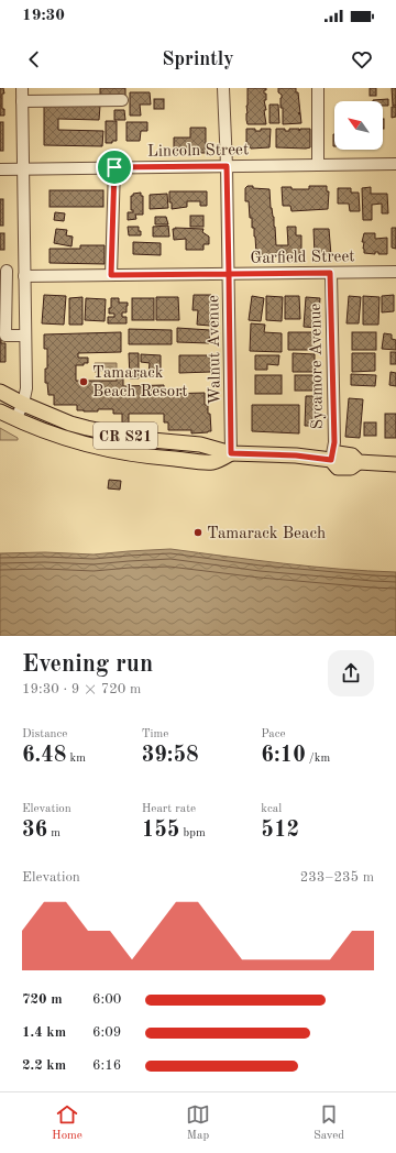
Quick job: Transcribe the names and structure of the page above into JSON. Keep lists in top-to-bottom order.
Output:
{
  "streets": {
    "main road": ["CR S21"],
    "street": [
      "Lincoln Street",
      "Garfield Street",
      "Walnut Avenue",
      "Sycamore Avenue"
    ]
  },
  "crossings": [
    ["Lincoln Street", "Walnut Avenue"],
    ["Garfield Street", "Walnut Avenue"],
    ["Garfield Street", "Sycamore Avenue"],
    ["Walnut Avenue", "CR S21"],
    ["Sycamore Avenue", "CR S21"]
  ],
  "places": ["Tamarack Beach Resort", "Tamarack Beach"],
  "north": "top left",
  "page": {
    "status": "19:30",
    "header": "Sprintly",
    "heading": ["Evening run", "19:30 · 9 × 720 m"],
    "stats": [
      ["Distance", "6.48 km"],
      ["Time", "39:58"],
      ["Pace", "6:10 /km"],
      ["Elevation", "36 m"],
      ["Heart rate", "155 bpm"],
      ["kcal", "512"]
    ],
    "chart": ["Elevation", "233–235 m"],
    "list": [
      {
        "name": "720 m",
        "note": "6:00"
      },
      {
        "name": "1.4 km",
        "note": "6:09"
      },
      {
        "name": "2.2 km",
        "note": "6:16"
      }
    ],
    "tabs": ["Home", "Map", "Saved"]
  }
}
